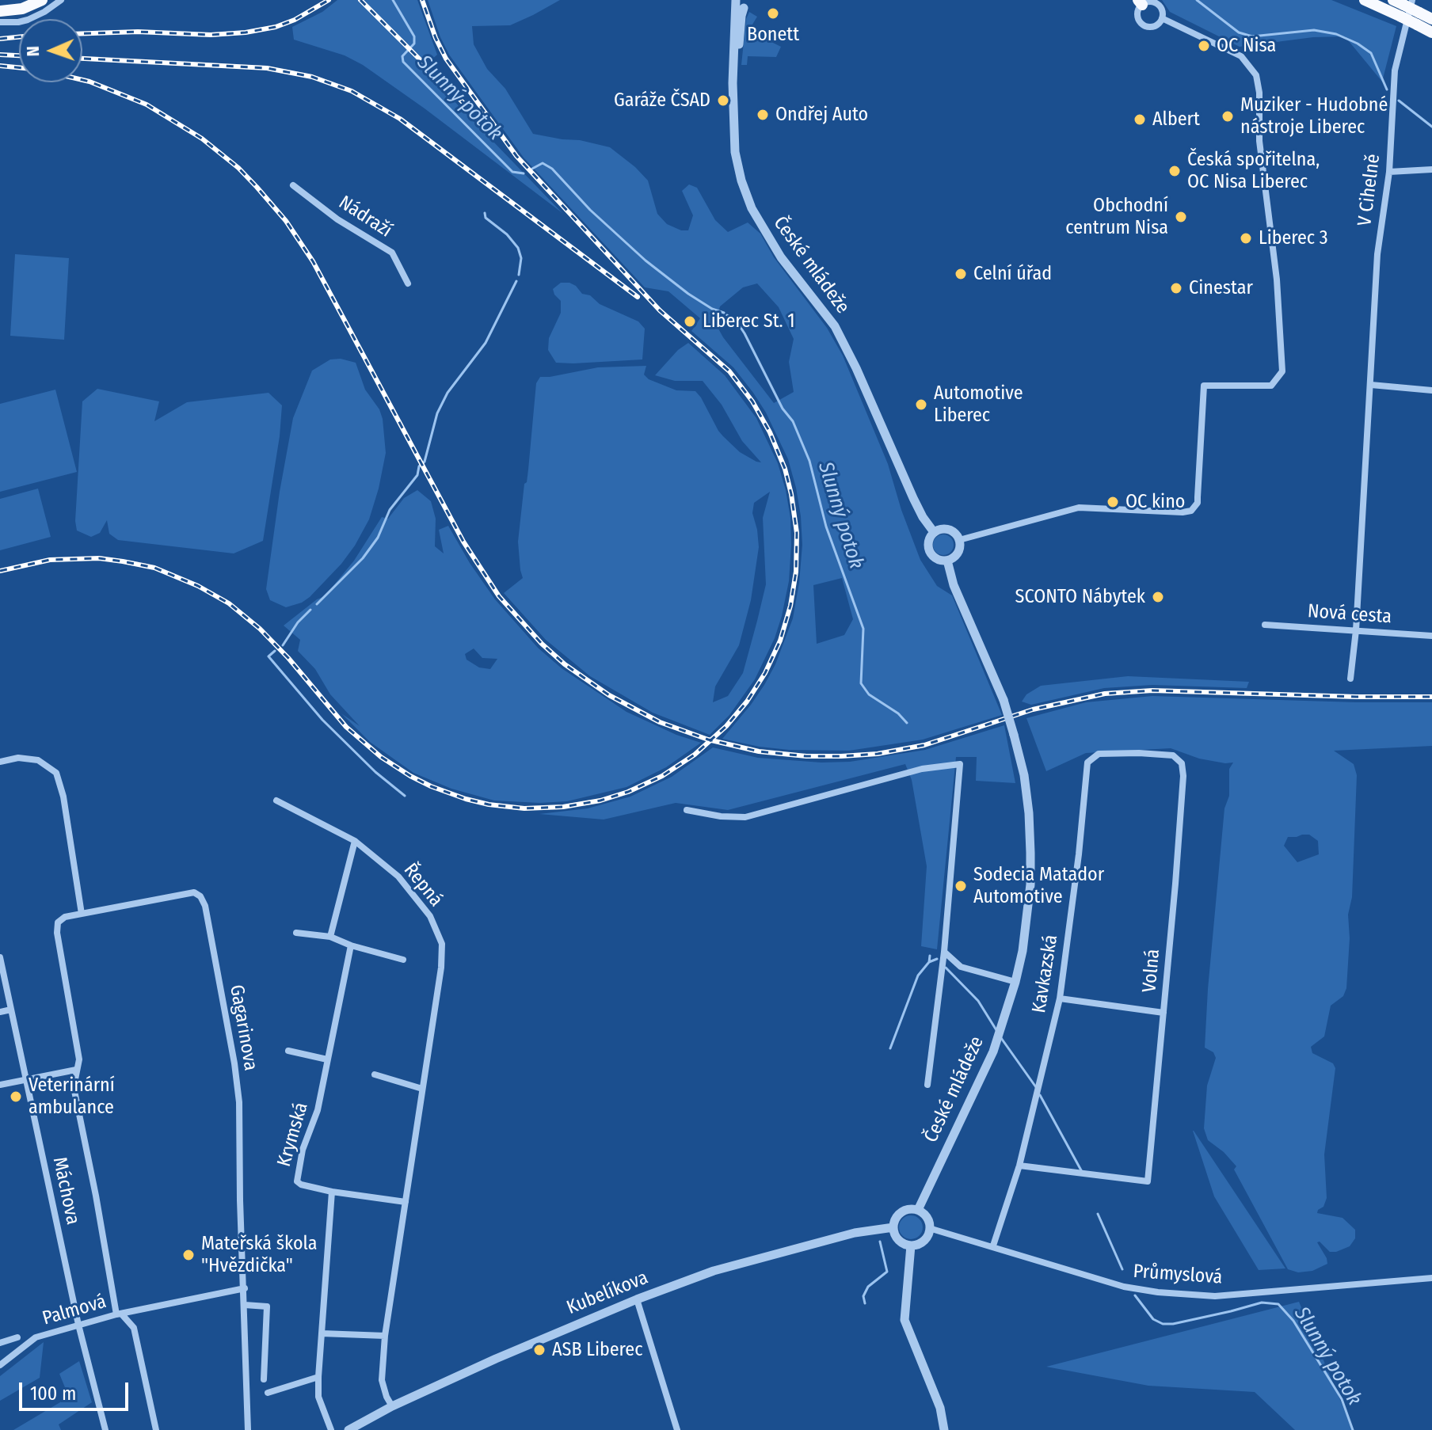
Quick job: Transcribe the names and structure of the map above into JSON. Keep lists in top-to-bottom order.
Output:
{
  "streets": {
    "street": [
      "V Cihelně",
      "Nádraží",
      "České mládeže",
      "Nová cesta",
      "Řepná",
      "Volná",
      "Kavkazská",
      "Gagarinova",
      "Krymská",
      "Máchova",
      "Průmyslová",
      "Kubelíkova",
      "Palmová"
    ]
  },
  "crossings": [
    ["V Cihelně", "Nová cesta"],
    ["České mládeže", "Průmyslová"],
    ["České mládeže", "Kubelíkova"],
    ["Řepná", "Krymská"],
    ["Řepná", "Kubelíkova"],
    ["Volná", "Kavkazská"],
    ["Kavkazská", "Průmyslová"],
    ["Gagarinova", "Palmová"],
    ["Máchova", "Palmová"],
    ["Průmyslová", "Kubelíkova"]
  ],
  "water": ["Slunný potok"],
  "places": [
    "Bonett",
    "OC Nisa",
    "Garáže ČSAD",
    "Ondřej Auto",
    "Muziker - Hudobné nástroje Liberec",
    "Albert",
    "Česká spořitelna, OC Nisa Liberec",
    "Obchodní centrum Nisa",
    "Liberec 3",
    "Celní úřad",
    "Cinestar",
    "Liberec St. 1",
    "Automotive Liberec",
    "OC kino",
    "SCONTO Nábytek",
    "Sodecia Matador Automotive",
    "Veterinární ambulance",
    "Mateřská škola \"Hvězdička\"",
    "ASB Liberec"
  ],
  "scale_bar": "100 m",
  "north": "left"
}
